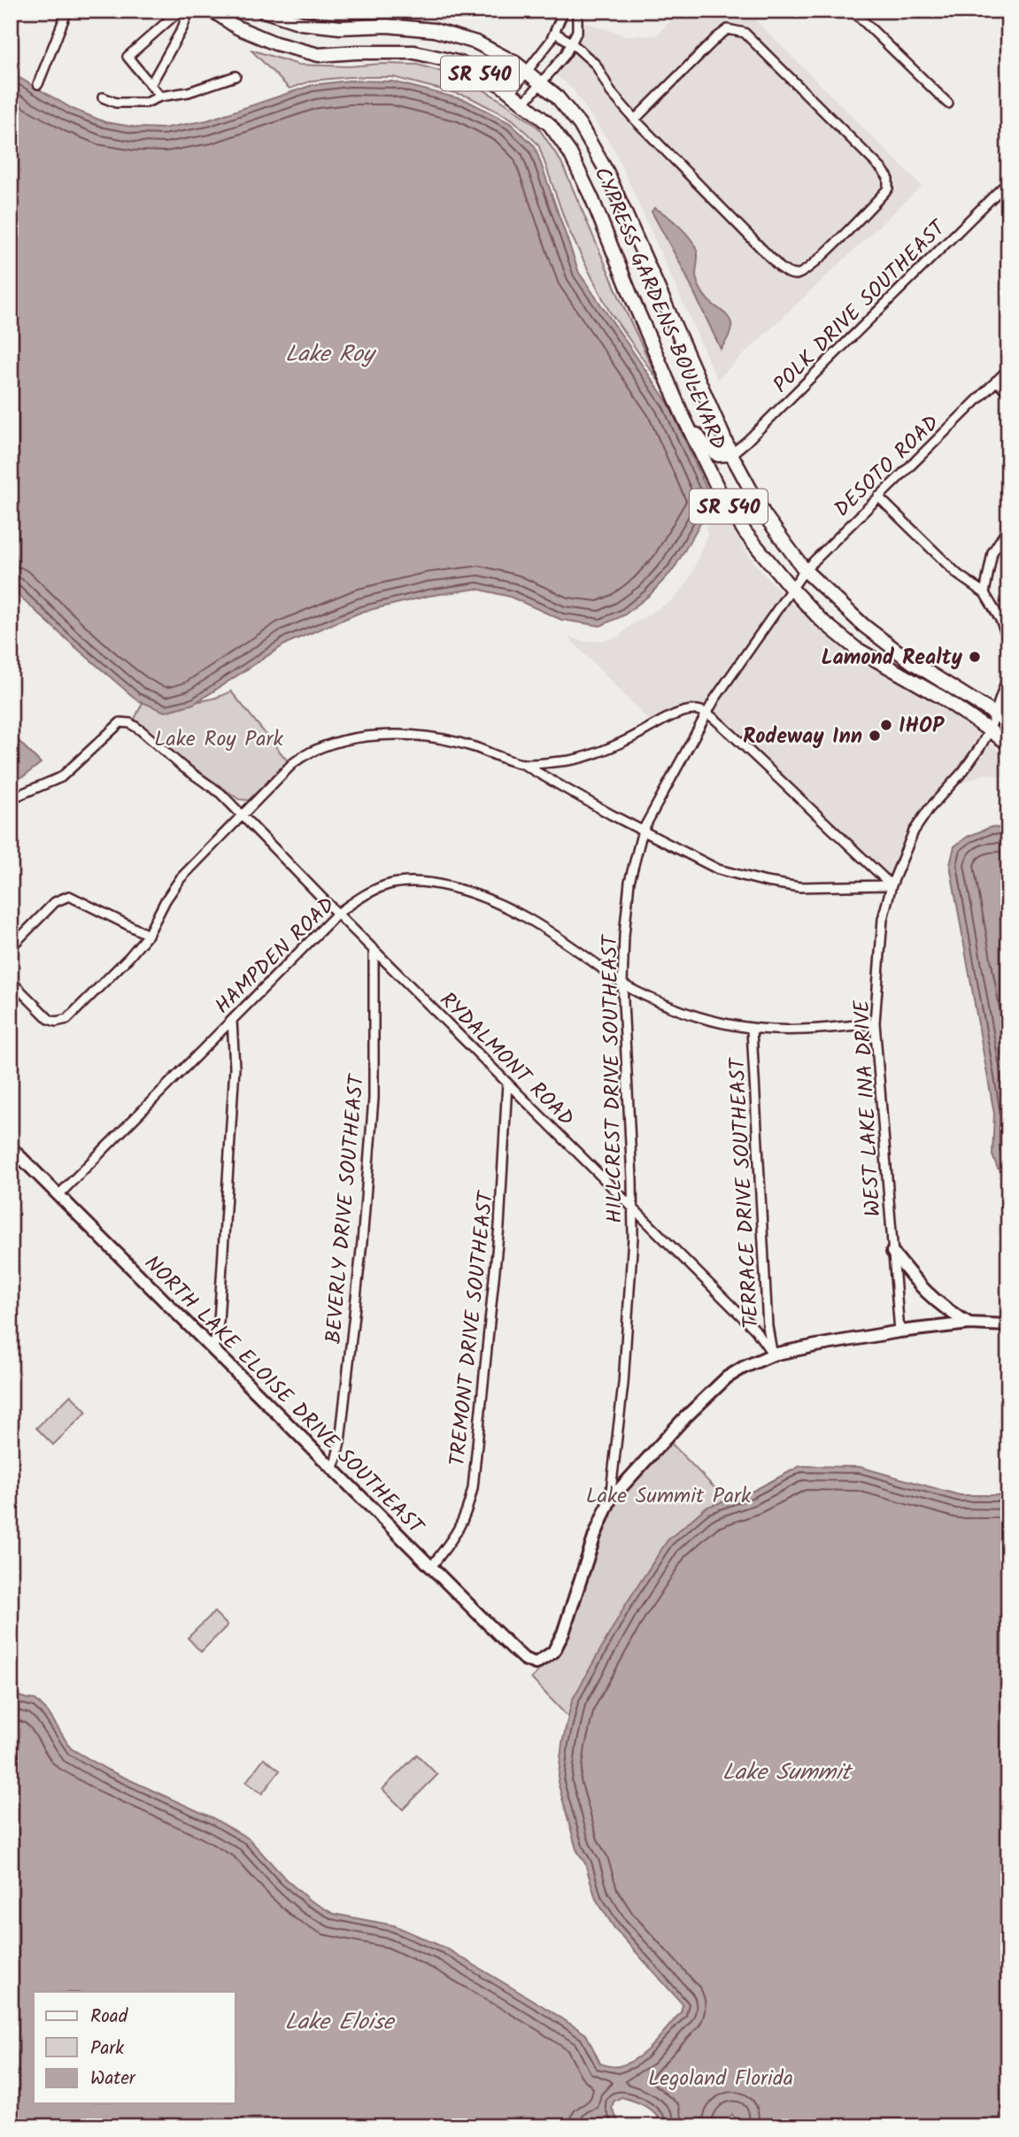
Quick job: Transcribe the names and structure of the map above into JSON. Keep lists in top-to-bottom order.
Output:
{
  "streets": {
    "main road": ["SR 540", "CYPRESS GARDENS BOULEVARD"],
    "street": [
      "POLK DRIVE SOUTHEAST",
      "DESOTO ROAD",
      "HAMPDEN ROAD",
      "RYDALMONT ROAD",
      "HILLCREST DRIVE SOUTHEAST",
      "WEST LAKE INA DRIVE",
      "TERRACE DRIVE SOUTHEAST",
      "BEVERLY DRIVE SOUTHEAST",
      "TREMONT DRIVE SOUTHEAST",
      "NORTH LAKE ELOISE DRIVE SOUTHEAST"
    ]
  },
  "crossings": [
    ["POLK DRIVE SOUTHEAST", "CYPRESS GARDENS BOULEVARD"],
    ["CYPRESS GARDENS BOULEVARD", "DESOTO ROAD"],
    ["CYPRESS GARDENS BOULEVARD", "HILLCREST DRIVE SOUTHEAST"],
    ["CYPRESS GARDENS BOULEVARD", "WEST LAKE INA DRIVE"],
    ["DESOTO ROAD", "HILLCREST DRIVE SOUTHEAST"],
    ["HAMPDEN ROAD", "RYDALMONT ROAD"],
    ["HAMPDEN ROAD", "HILLCREST DRIVE SOUTHEAST"],
    ["HAMPDEN ROAD", "WEST LAKE INA DRIVE"],
    ["HAMPDEN ROAD", "TERRACE DRIVE SOUTHEAST"],
    ["HAMPDEN ROAD", "NORTH LAKE ELOISE DRIVE SOUTHEAST"],
    ["RYDALMONT ROAD", "HILLCREST DRIVE SOUTHEAST"],
    ["RYDALMONT ROAD", "TERRACE DRIVE SOUTHEAST"],
    ["RYDALMONT ROAD", "BEVERLY DRIVE SOUTHEAST"],
    ["RYDALMONT ROAD", "TREMONT DRIVE SOUTHEAST"],
    ["HILLCREST DRIVE SOUTHEAST", "NORTH LAKE ELOISE DRIVE SOUTHEAST"],
    ["BEVERLY DRIVE SOUTHEAST", "NORTH LAKE ELOISE DRIVE SOUTHEAST"],
    ["TREMONT DRIVE SOUTHEAST", "NORTH LAKE ELOISE DRIVE SOUTHEAST"]
  ],
  "water": ["Lake Roy", "Lake Summit", "Lake Eloise"],
  "parks": ["Lake Roy Park", "Lake Summit Park", "Legoland Florida"],
  "places": ["Lamond Realty", "IHOP", "Rodeway Inn"],
  "legend": ["Road", "Park", "Water"]
}
